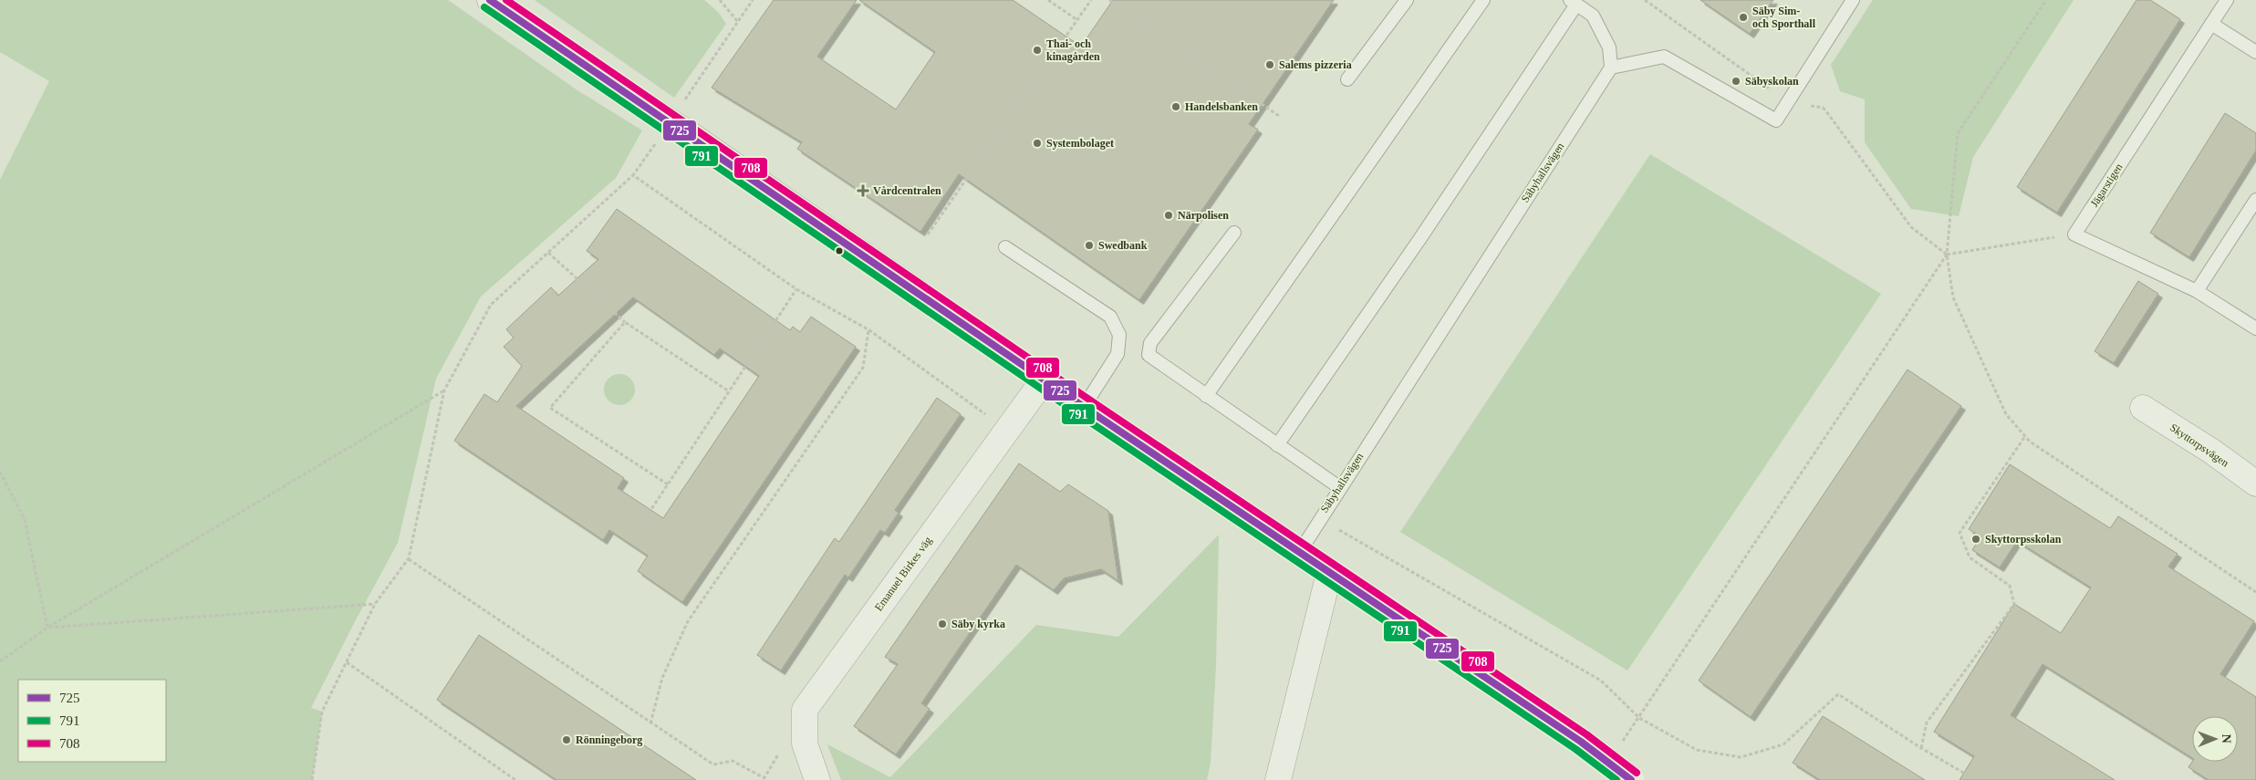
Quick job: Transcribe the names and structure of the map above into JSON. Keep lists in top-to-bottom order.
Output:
{
  "streets": {
    "street": ["Skyttorpsvägen", "Emanuel Birkes väg"],
    "lane": ["Säbyhallsvägen", "Jägarstigen"]
  },
  "places": {
    "other": [
      "Säby Sim- och Sporthall",
      "Thai- och kinagården",
      "Salems pizzeria",
      "Säbyskolan",
      "Handelsbanken",
      "Systembolaget",
      "Närpolisen",
      "Swedbank",
      "Skyttorpsskolan",
      "Säby kyrka",
      "Rönningeborg"
    ],
    "health": ["Vårdcentralen"]
  },
  "lines": ["transit line 725", "transit line 708", "transit line 791"],
  "legend": ["725", "791", "708"],
  "north": "right"
}
